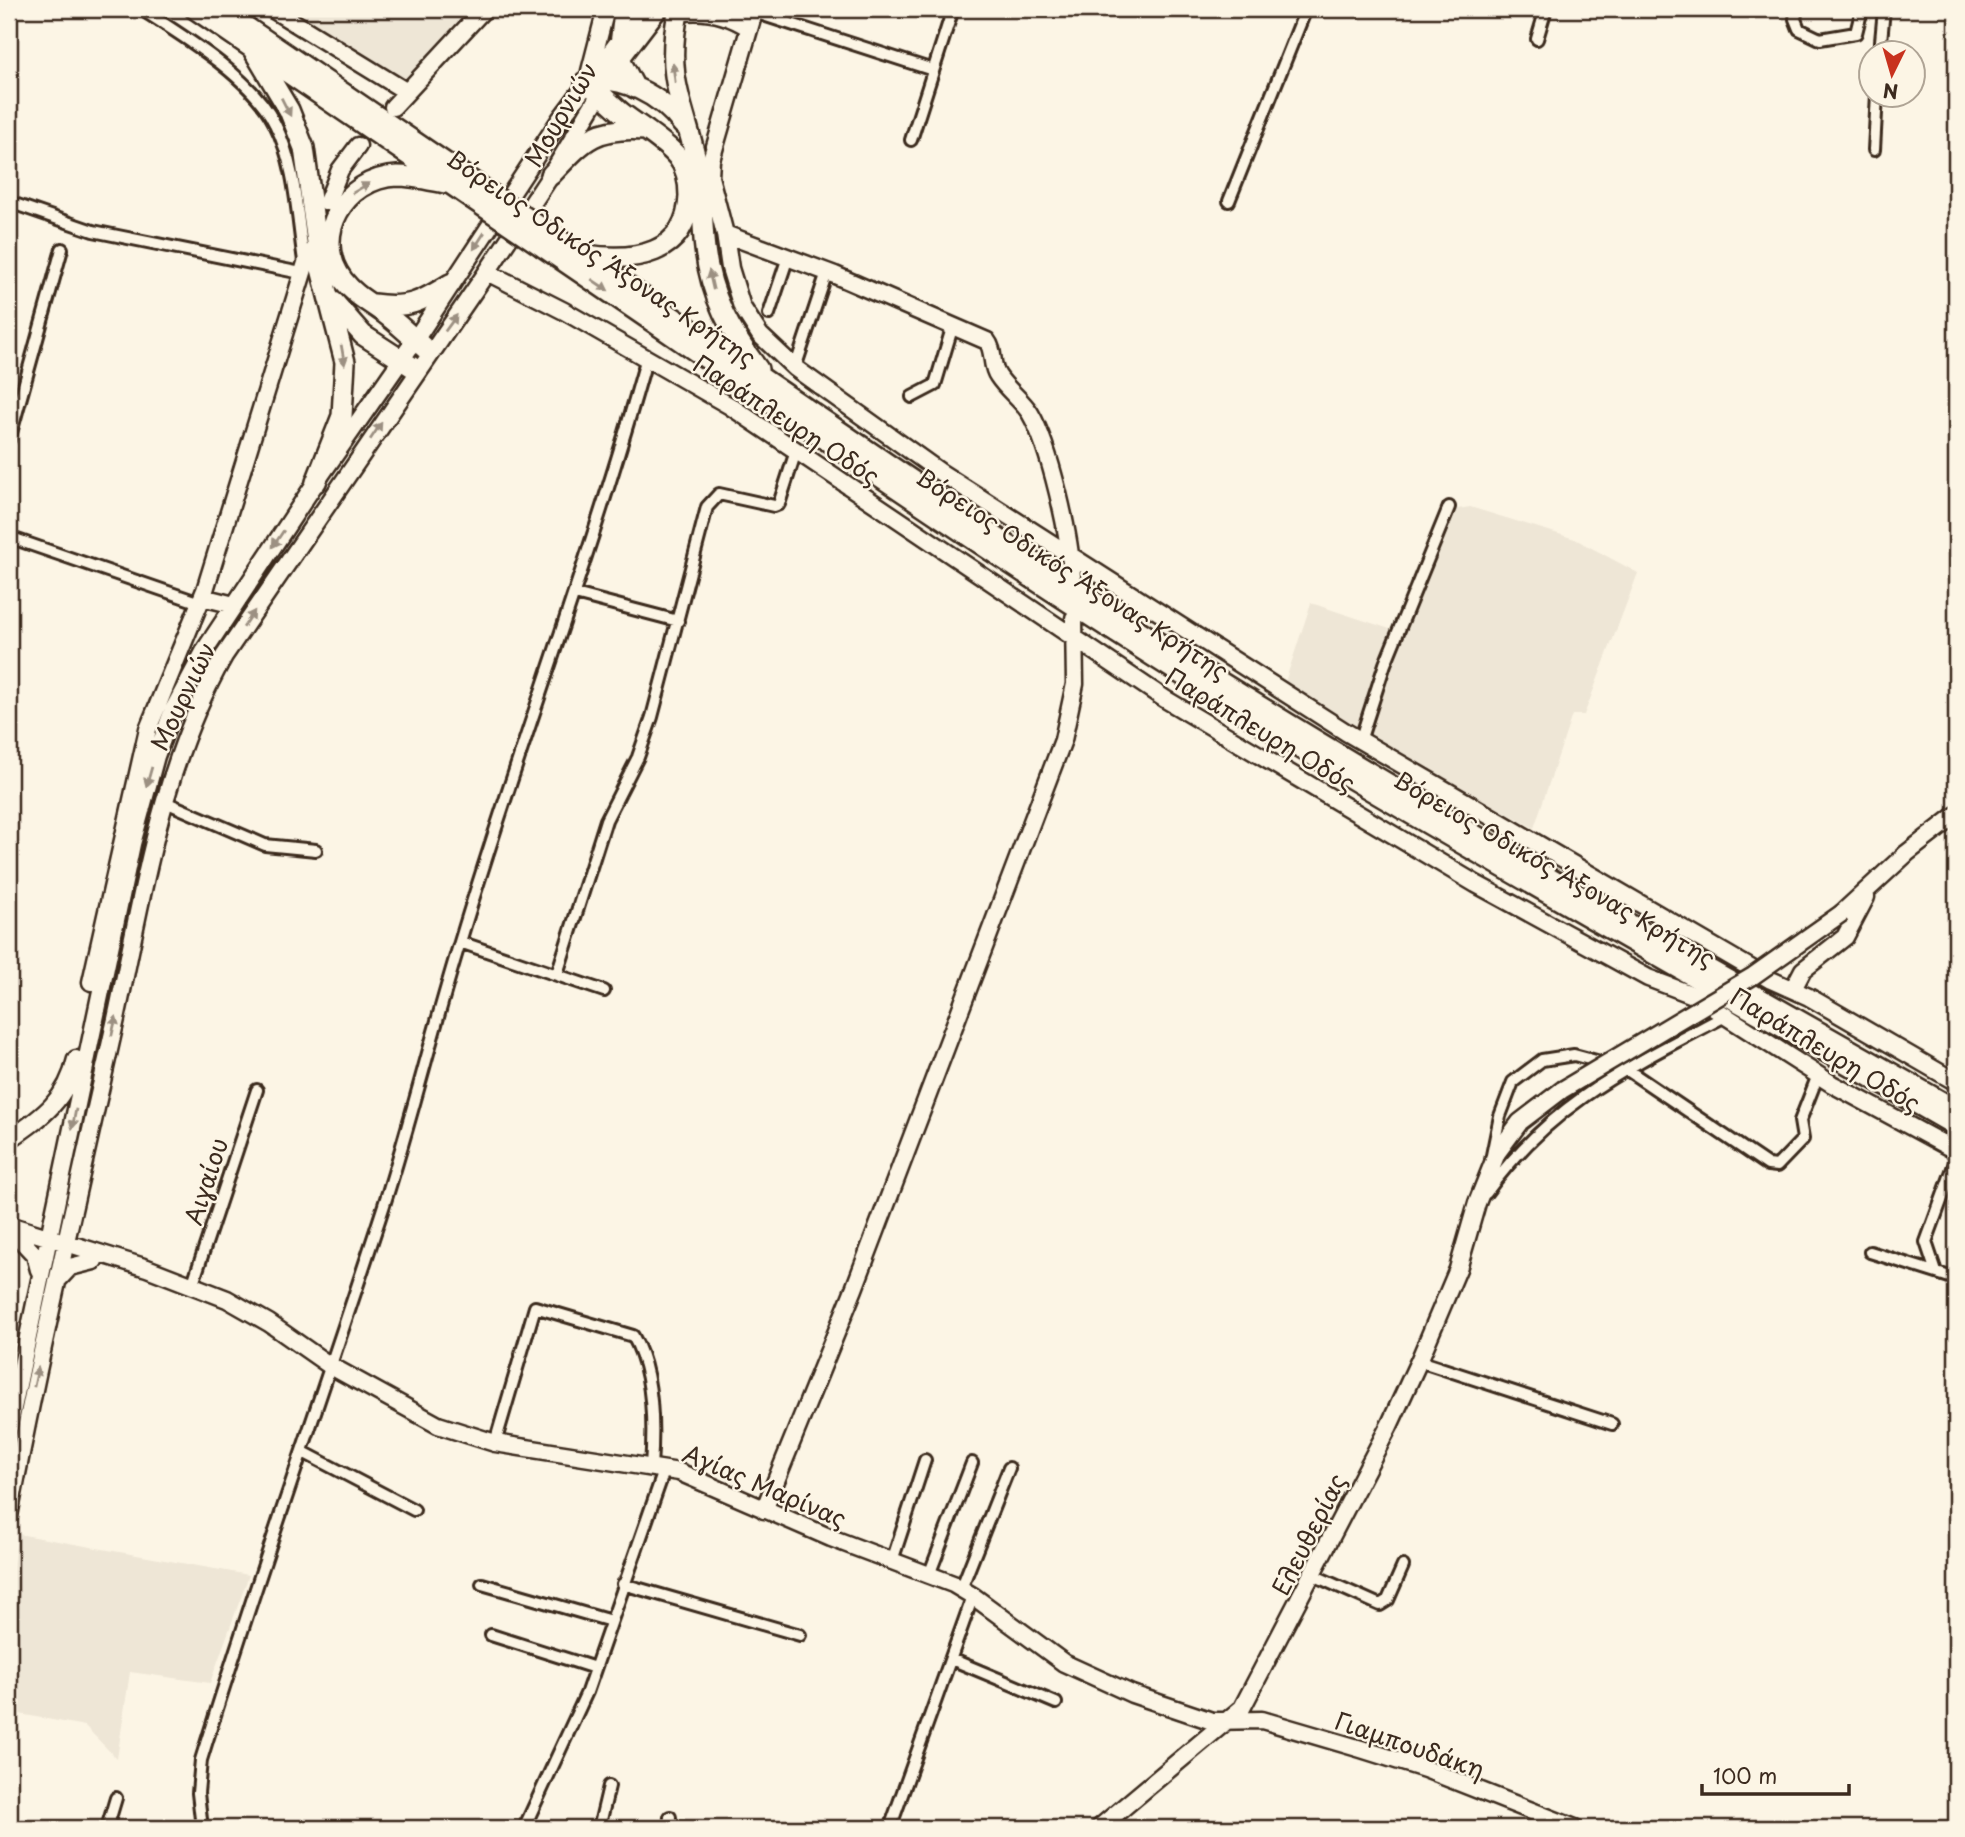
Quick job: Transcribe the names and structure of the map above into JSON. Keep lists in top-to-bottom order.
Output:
{
  "streets": {
    "highway": ["Βόρειος Οδικός Άξονας Κρήτης"],
    "street": [
      "Μουρνιών",
      "Παράπλευρη Οδός",
      "Αιγαίου",
      "Αγίας Μαρίνας",
      "Ελευθερίας",
      "Γιαμπουδάκη"
    ]
  },
  "crossings": [
    ["Μουρνιών", "Παράπλευρη Οδός"],
    ["Μουρνιών", "Αγίας Μαρίνας"],
    ["Αιγαίου", "Αγίας Μαρίνας"],
    ["Αγίας Μαρίνας", "Ελευθερίας"],
    ["Αγίας Μαρίνας", "Γιαμπουδάκη"],
    ["Ελευθερίας", "Γιαμπουδάκη"]
  ],
  "scale_bar": "100 m",
  "north": "bottom"
}
